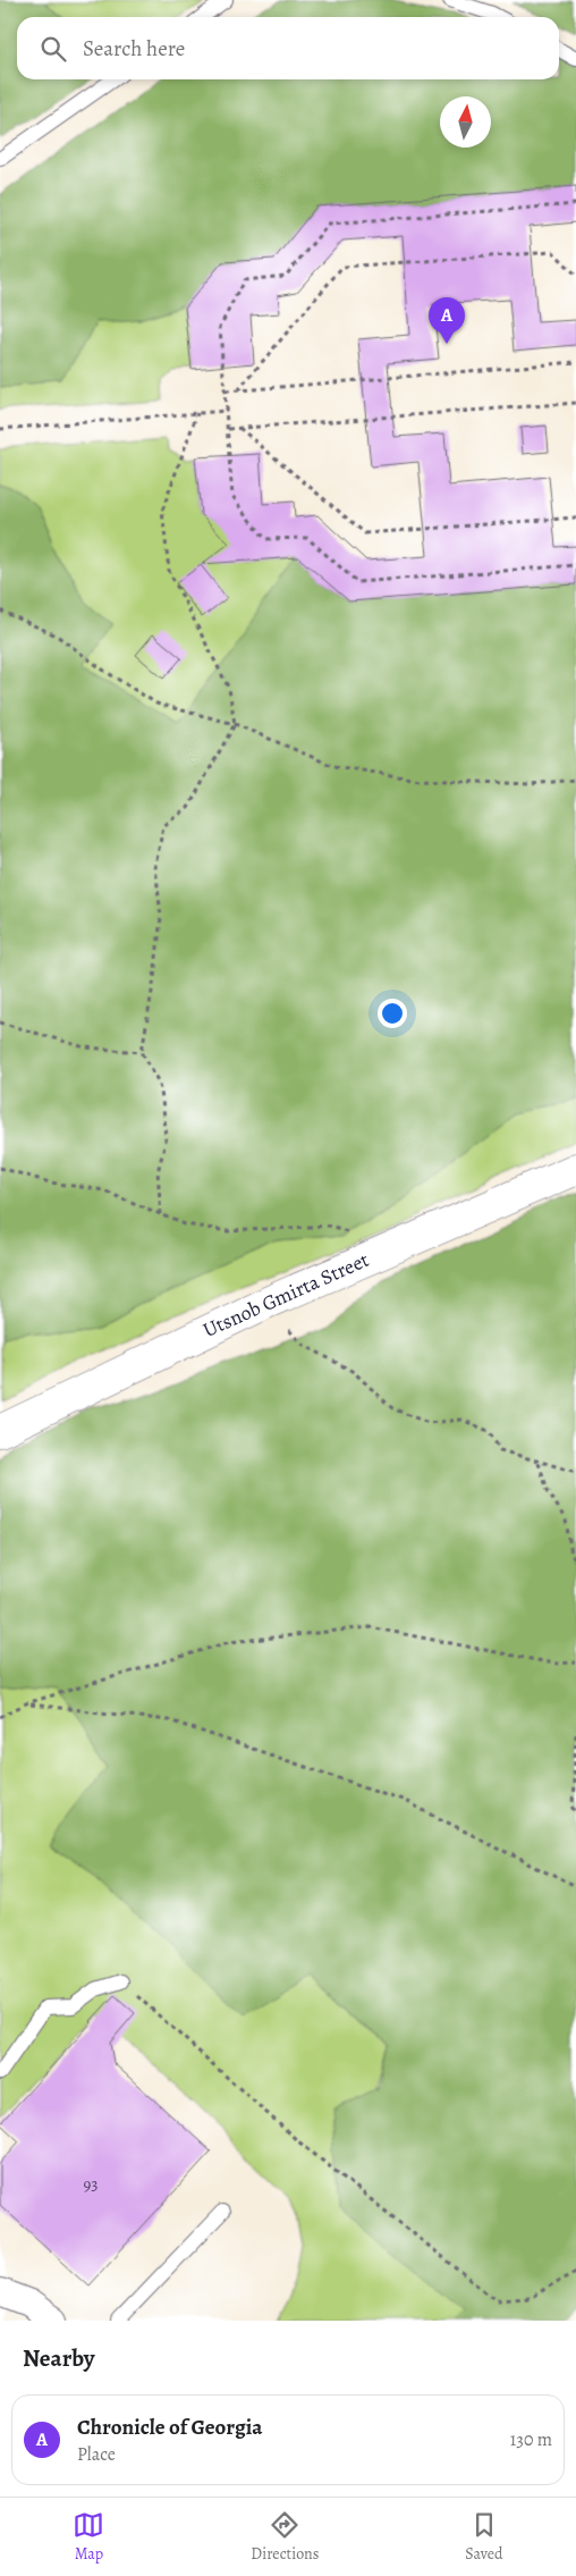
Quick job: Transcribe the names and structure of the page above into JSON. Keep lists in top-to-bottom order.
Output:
{
  "streets": {
    "main road": ["Utsnob Gmirta Street"]
  },
  "house_numbers": ["93"],
  "north": "top",
  "page": {
    "search": "Search here",
    "pins": "A",
    "heading": "Nearby",
    "list": [
      {
        "mark": "A",
        "name": "Chronicle of Georgia",
        "note": "Place",
        "value": "130 m"
      }
    ],
    "nav": ["Map", "Directions", "Saved"]
  }
}
